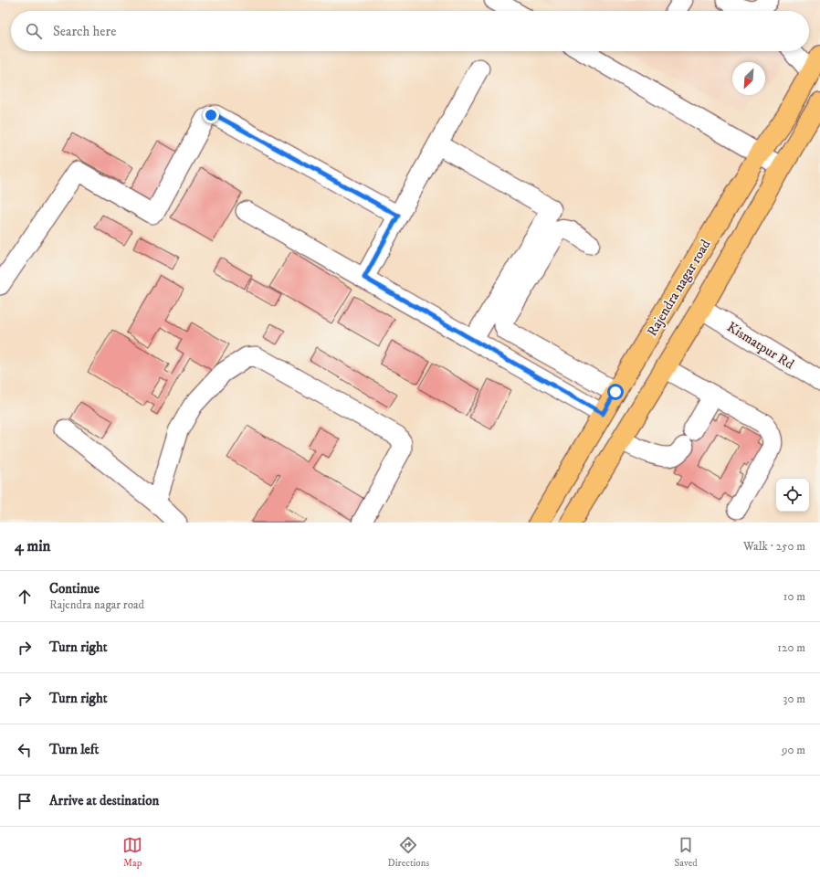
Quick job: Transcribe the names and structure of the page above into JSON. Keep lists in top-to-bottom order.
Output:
{
  "streets": {
    "main road": ["Rajendra nagar road"],
    "street": ["Kismatpur Rd"]
  },
  "crossings": [
    ["Rajendra nagar road", "Kismatpur Rd"]
  ],
  "north": "bottom left",
  "page": {
    "search": "Search here",
    "heading": ["4 min", "Walk · 250 m"],
    "list": [
      ["Continue", "Rajendra nagar road", "10 m"],
      ["Turn right", "120 m"],
      ["Turn right", "30 m"],
      ["Turn left", "90 m"],
      "Arrive at destination"
    ],
    "nav": ["Map", "Directions", "Saved"]
  }
}
